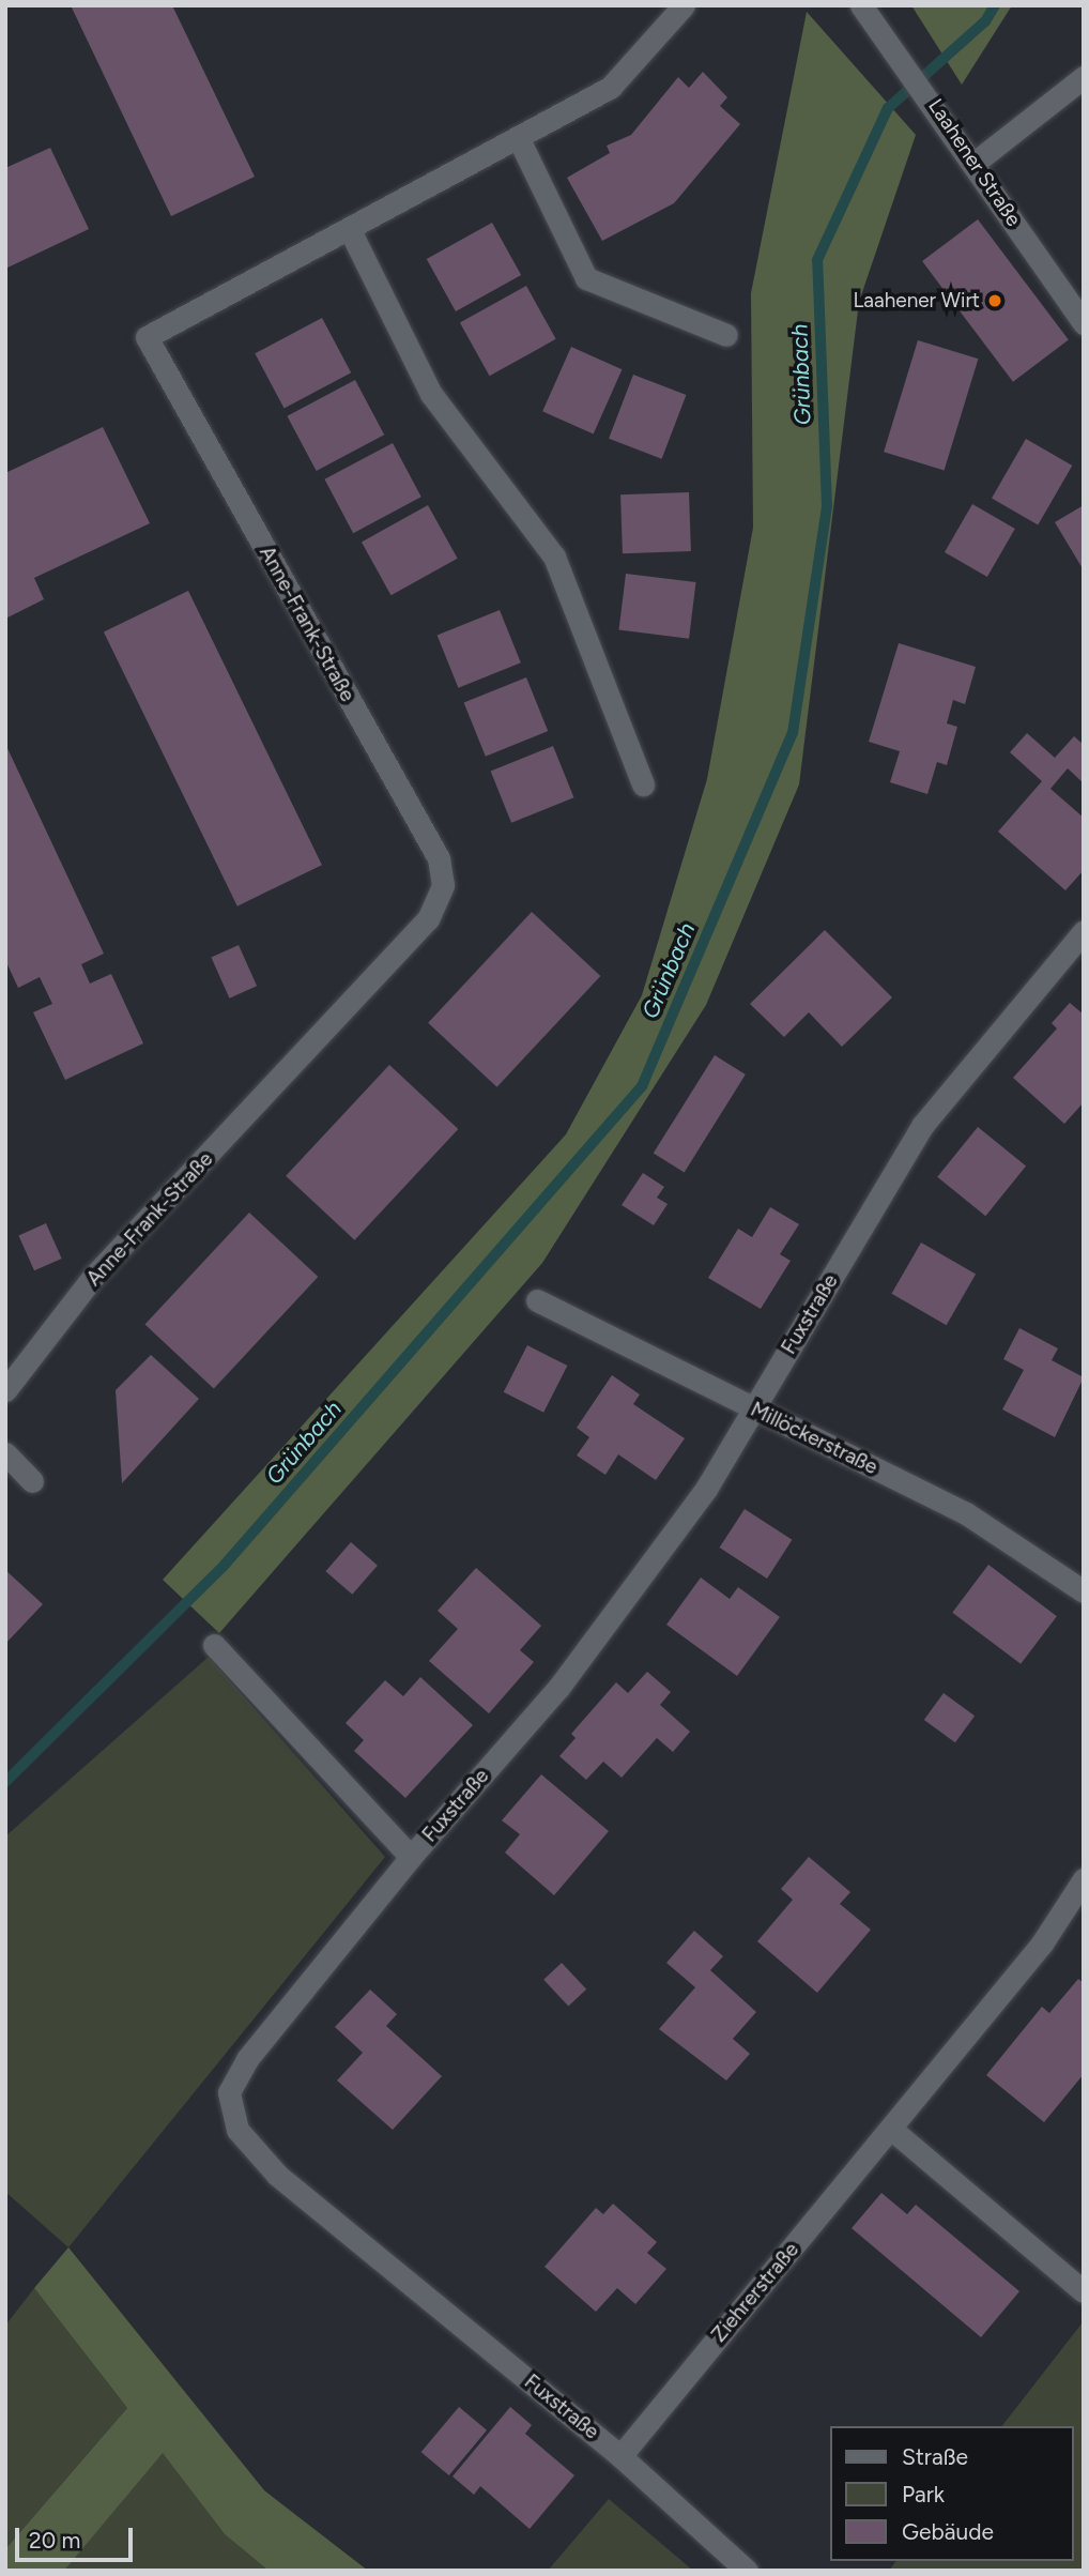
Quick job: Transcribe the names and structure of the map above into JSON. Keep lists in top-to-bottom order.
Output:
{
  "streets": {
    "street": [
      "Laahener Straße",
      "Anne-Frank-Straße",
      "Fuxstraße",
      "Millöckerstraße",
      "Ziehrerstraße"
    ]
  },
  "crossings": [
    ["Fuxstraße", "Millöckerstraße"],
    ["Fuxstraße", "Ziehrerstraße"]
  ],
  "water": ["Grünbach"],
  "places": ["Laahener Wirt"],
  "legend": ["Straße", "Park", "Gebäude"],
  "scale_bar": "20 m"
}
